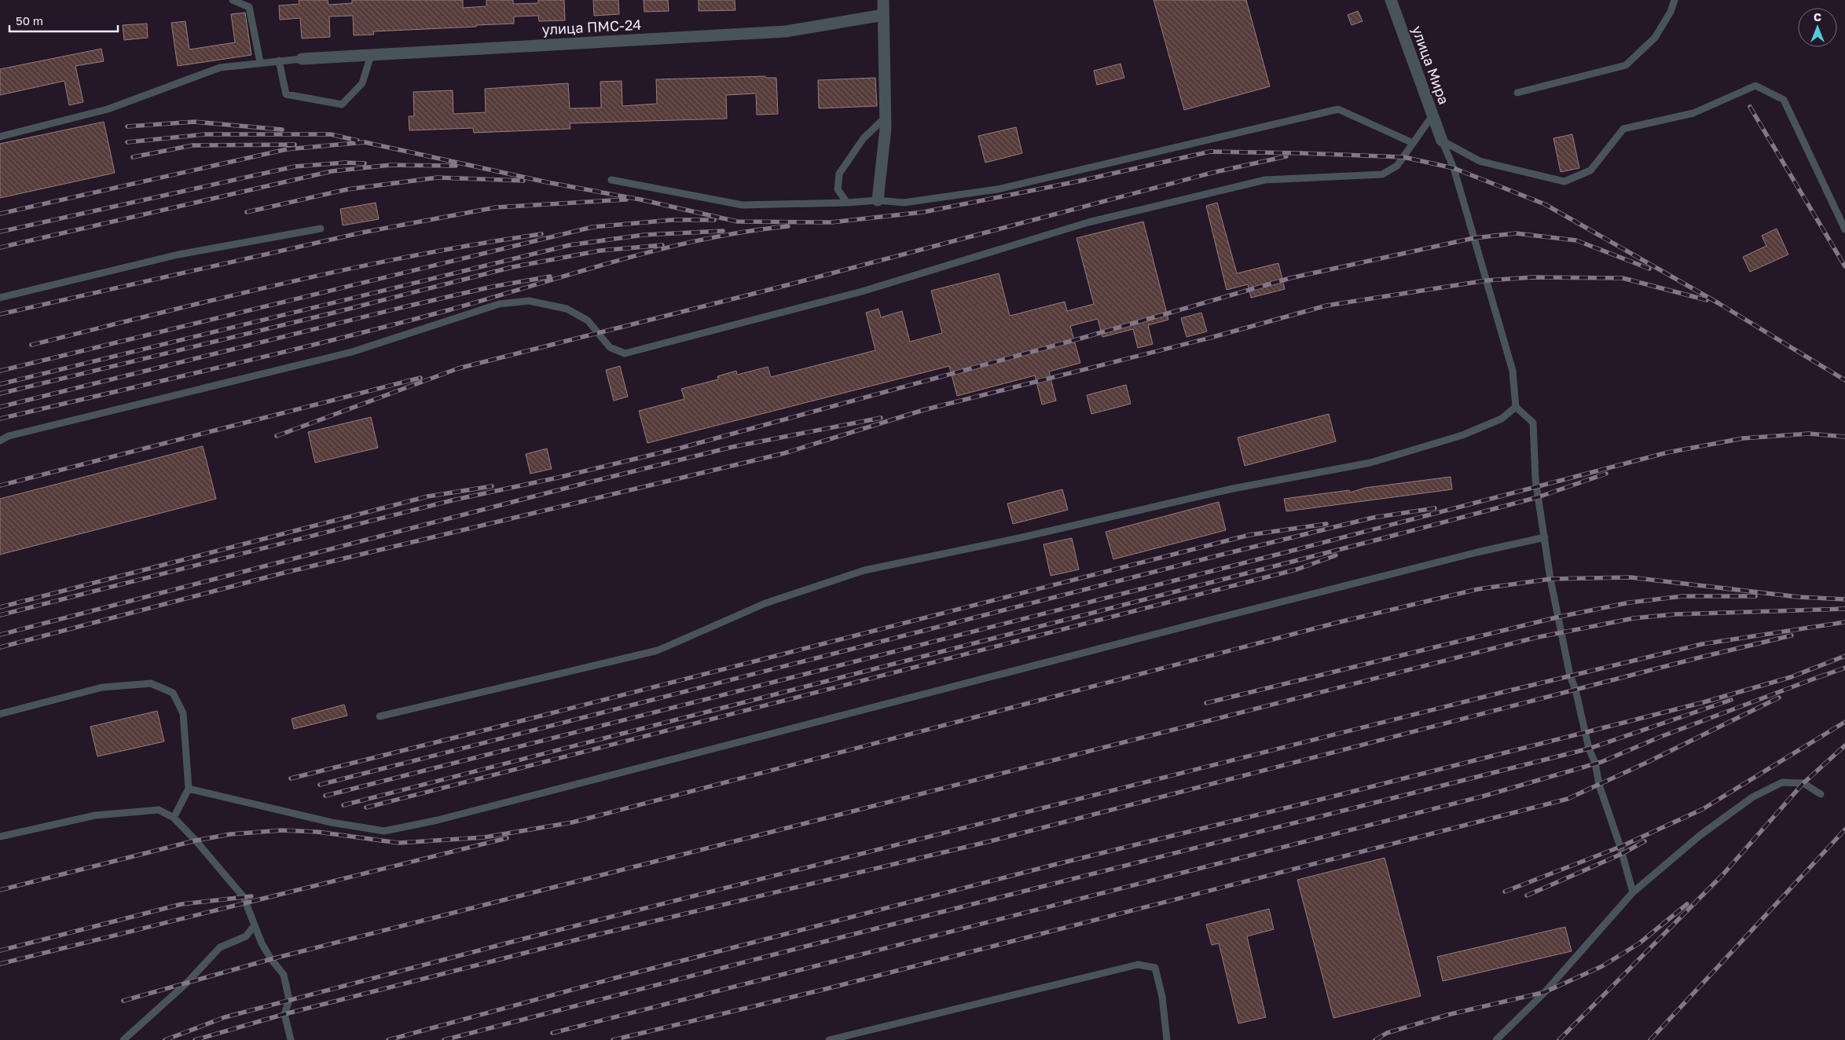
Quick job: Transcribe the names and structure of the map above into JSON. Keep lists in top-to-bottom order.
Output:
{
  "streets": {
    "street": ["улица ПМС-24", "улица Мира"]
  },
  "scale_bar": "50 m",
  "north": "top"
}
